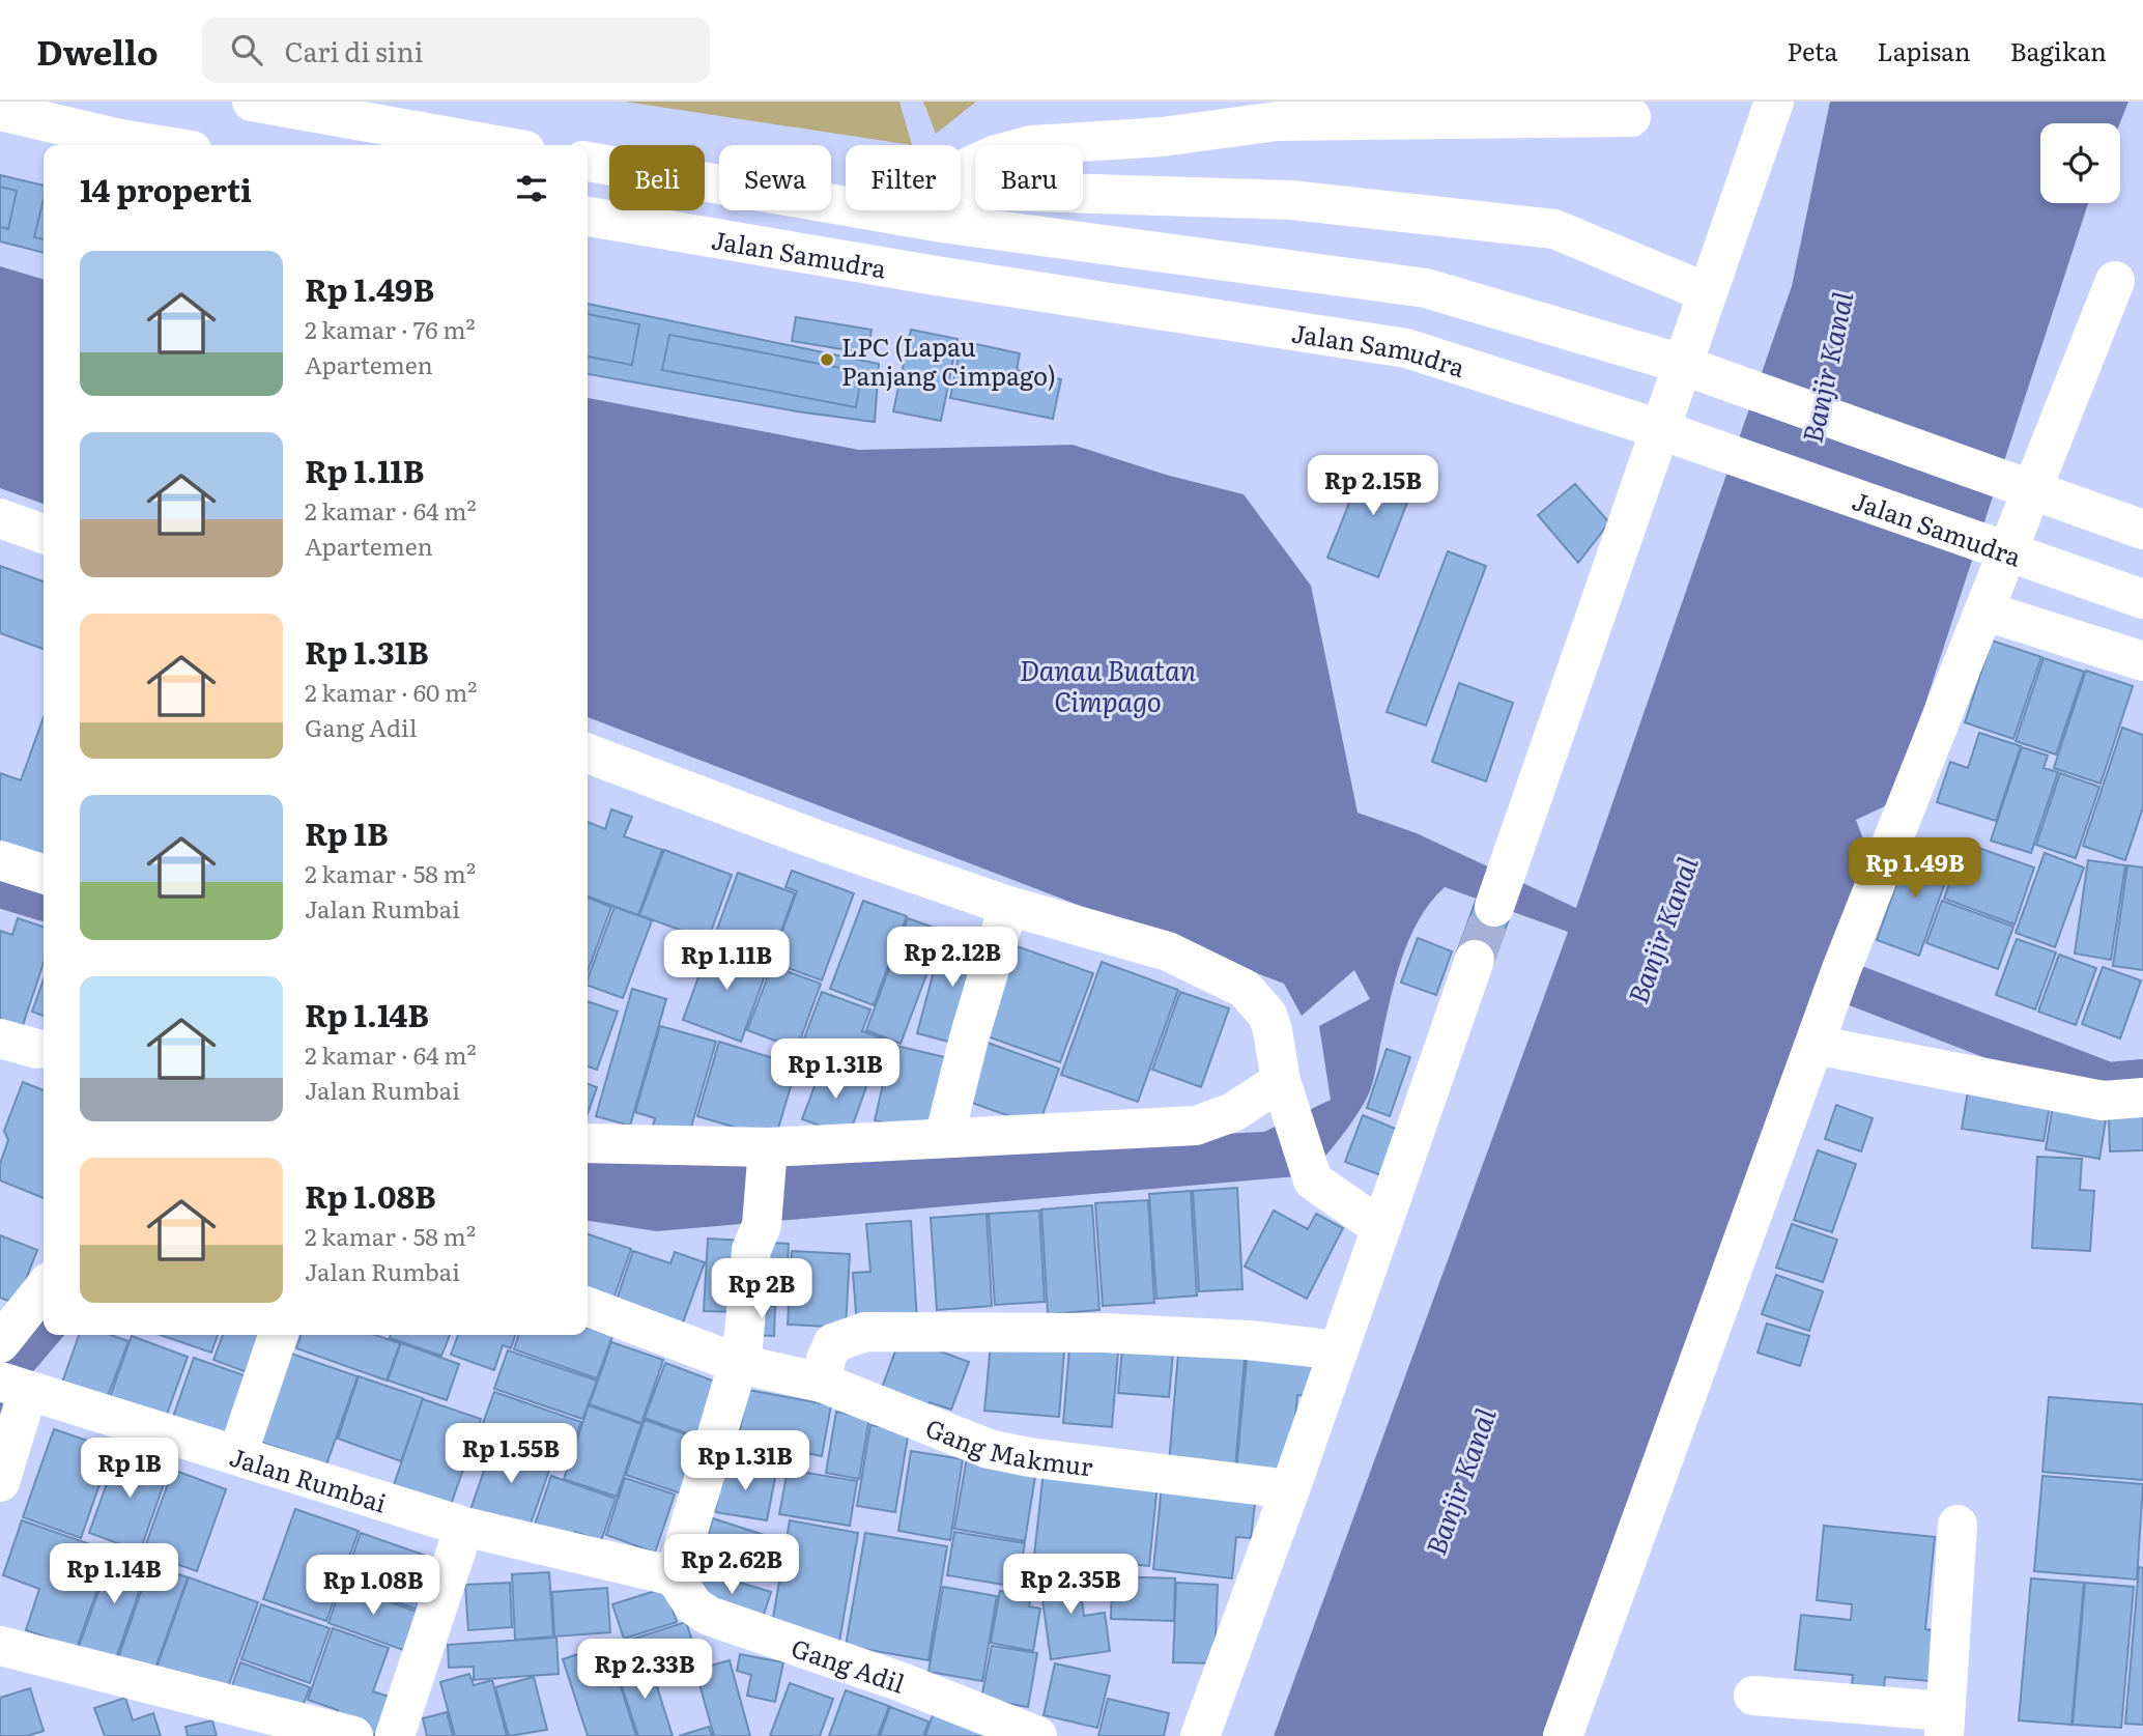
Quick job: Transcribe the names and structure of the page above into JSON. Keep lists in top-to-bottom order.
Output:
{
  "streets": {
    "street": [
      "Jalan Samudra",
      "Gang Makmur",
      "Jalan Rumbai",
      "Gang Adil"
    ]
  },
  "crossings": [
    ["Jalan Rumbai", "Gang Adil"]
  ],
  "water": ["Banjir Kanal", "Danau Buatan Cimpago"],
  "places": ["LPC (Lapau Panjang Cimpago)"],
  "page": {
    "header": "Dwello",
    "search": "Cari di sini",
    "nav": ["Peta", "Lapisan", "Bagikan"],
    "chip": [
      "Beli",
      "Sewa",
      "Filter",
      "Baru"
    ],
    "heading": "14 properti",
    "list": [
      {
        "name": "Rp 1.49B",
        "note": "2 kamar · 76 m² · Apartemen"
      },
      {
        "name": "Rp 1.11B",
        "note": "2 kamar · 64 m² · Apartemen"
      },
      {
        "name": "Rp 1.31B",
        "note": "2 kamar · 60 m² · Gang Adil"
      },
      {
        "name": "Rp 1B",
        "note": "2 kamar · 58 m² · Jalan Rumbai"
      },
      {
        "name": "Rp 1.14B",
        "note": "2 kamar · 64 m² · Jalan Rumbai"
      },
      {
        "name": "Rp 1.08B",
        "note": "2 kamar · 58 m² · Jalan Rumbai"
      }
    ],
    "price": [
      "Rp 2.15B",
      "Rp 1.49B",
      "Rp 2.12B",
      "Rp 1.11B",
      "Rp 1.31B",
      "Rp 2B",
      "Rp 1.55B",
      "Rp 1.31B",
      "Rp 1B",
      "Rp 2.62B",
      "Rp 1.14B",
      "Rp 2.35B",
      "Rp 1.08B",
      "Rp 2.33B"
    ]
  }
}
